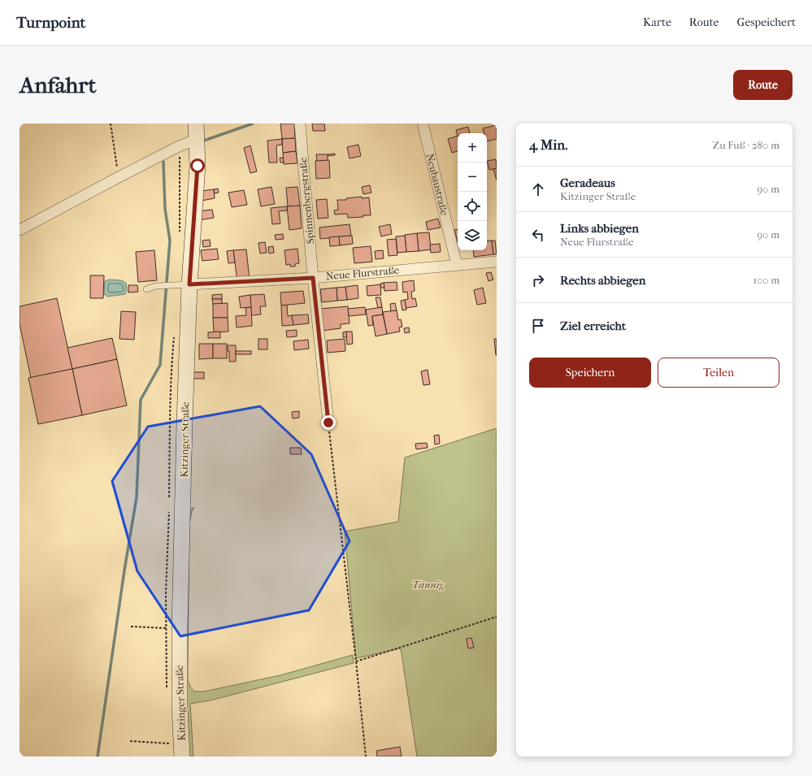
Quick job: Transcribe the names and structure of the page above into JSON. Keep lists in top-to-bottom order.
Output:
{
  "streets": {
    "street": [
      "Neubaustraße",
      "Spinnenbergstraße",
      "Neue Flurstraße",
      "Kitzinger Straße"
    ]
  },
  "crossings": [
    ["Neubaustraße", "Neue Flurstraße"],
    ["Spinnenbergstraße", "Neue Flurstraße"],
    ["Neue Flurstraße", "Kitzinger Straße"]
  ],
  "parks": ["Tännig"],
  "page": {
    "header": "Turnpoint",
    "nav": ["Karte", "Route", "Gespeichert"],
    "buttons": [
      "Route",
      ["Speichern", "Teilen"]
    ],
    "title": "Anfahrt",
    "heading": ["4 Min.", "Zu Fuß · 280 m"],
    "map_buttons": ["+", "−"],
    "list": [
      ["Geradeaus", "Kitzinger Straße", "90 m"],
      ["Links abbiegen", "Neue Flurstraße", "90 m"],
      ["Rechts abbiegen", "100 m"],
      "Ziel erreicht"
    ]
  }
}
